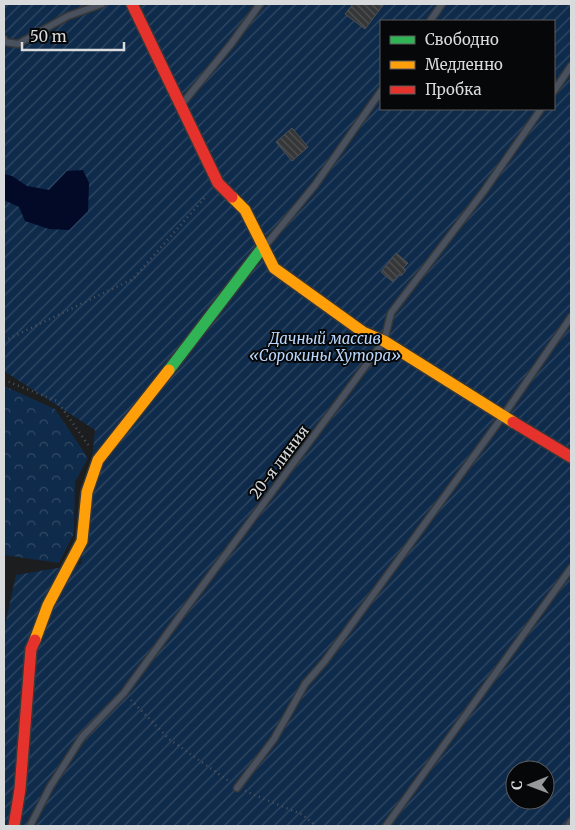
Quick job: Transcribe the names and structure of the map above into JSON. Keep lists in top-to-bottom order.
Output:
{
  "streets": {
    "lane": ["20-я линия"]
  },
  "parks": ["Дачный массив «Сорокины Хутора»"],
  "legend": ["Свободно", "Медленно", "Пробка"],
  "scale_bar": "50 m",
  "north": "left"
}
